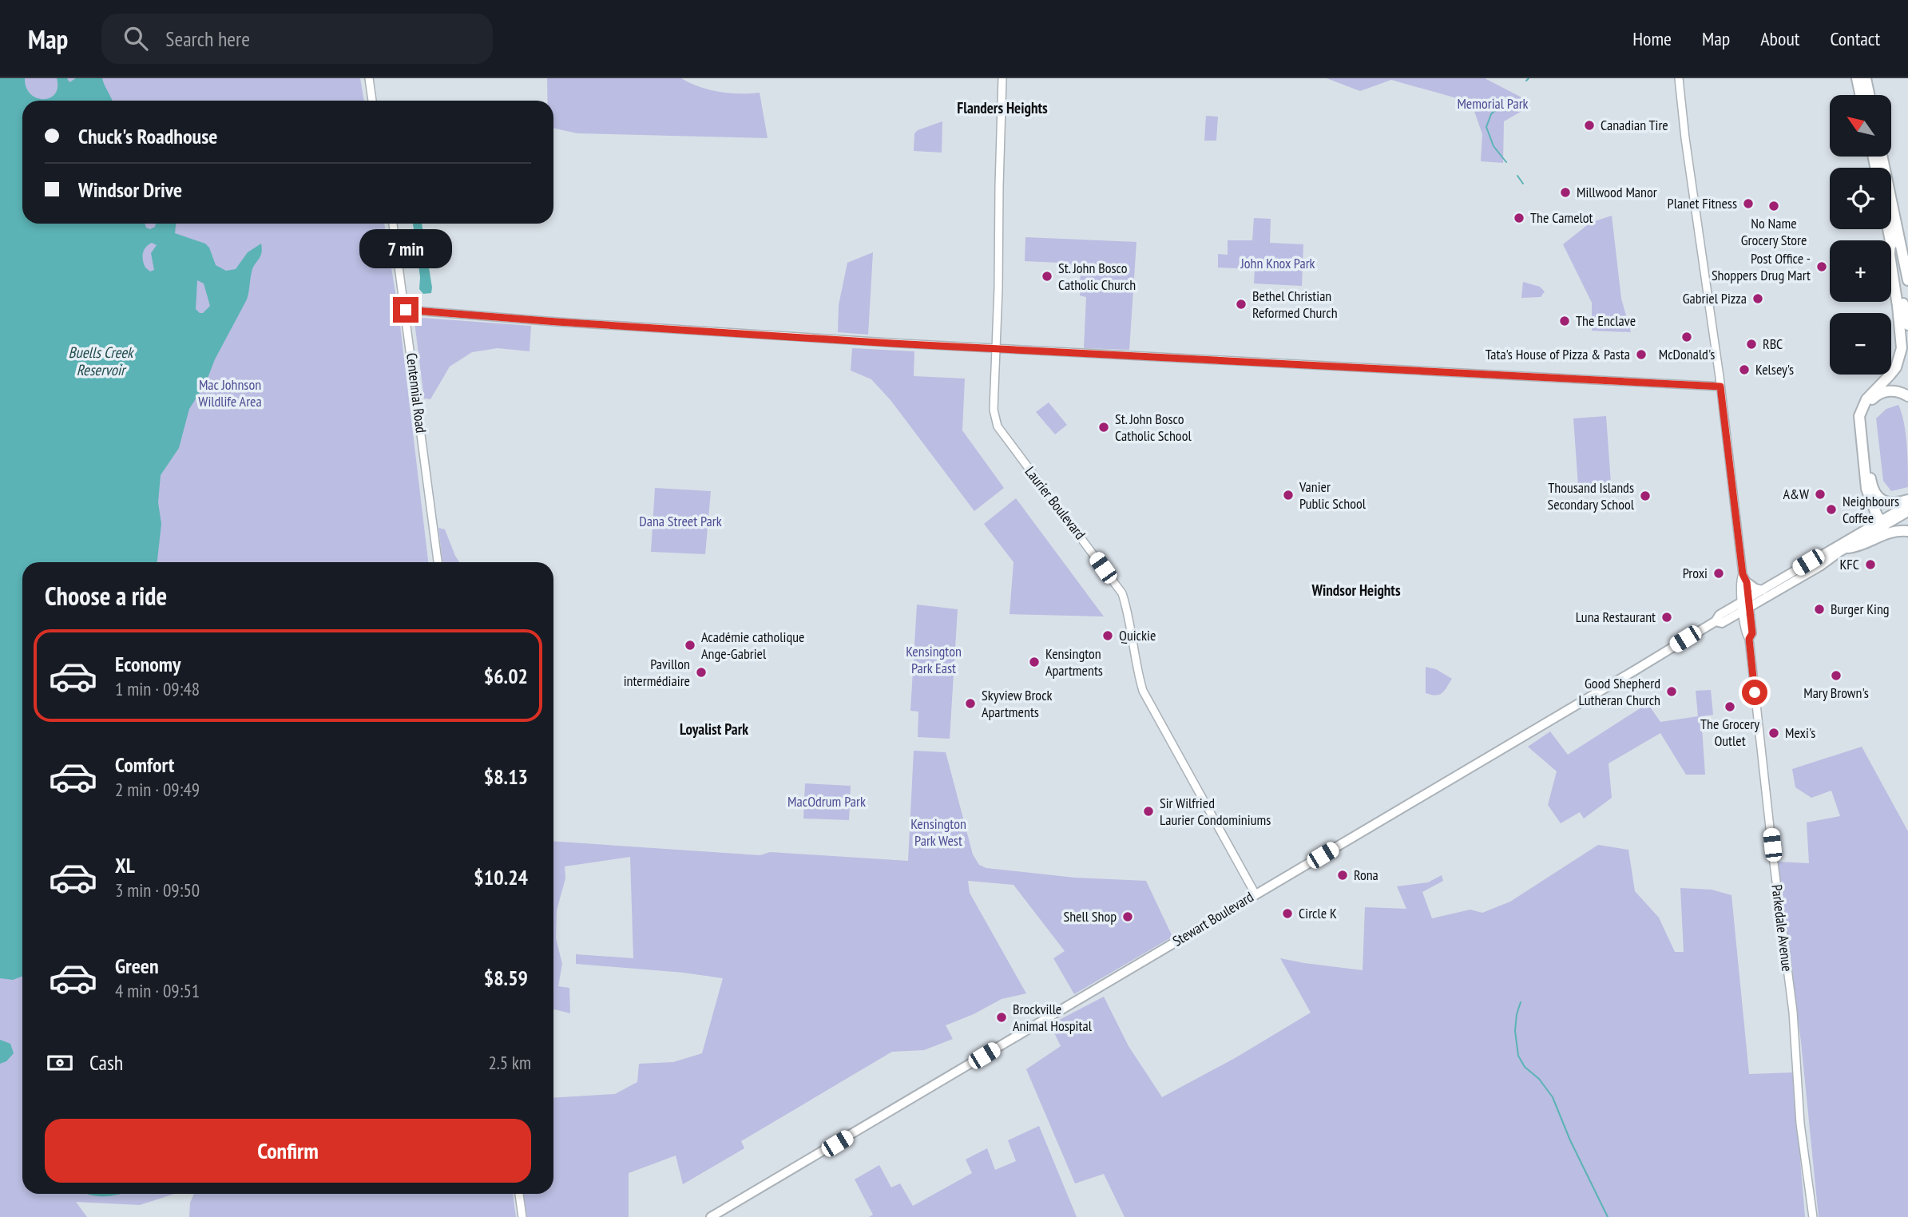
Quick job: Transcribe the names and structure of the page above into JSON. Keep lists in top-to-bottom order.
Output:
{
  "streets": {
    "main road": ["Stewart Boulevard"],
    "street": ["Centennial Road", "Laurier Boulevard", "Parkedale Avenue"]
  },
  "crossings": [
    ["Laurier Boulevard", "Stewart Boulevard"],
    ["Stewart Boulevard", "Parkedale Avenue"]
  ],
  "districts": ["Flanders Heights", "Windsor Heights", "Loyalist Park"],
  "water": ["Buells Creek Reservoir"],
  "parks": [
    "Memorial Park",
    "John Knox Park",
    "Mac Johnson Wildlife Area",
    "Dana Street Park",
    "Kensington Park East",
    "MacOdrum Park",
    "Kensington Park West"
  ],
  "places": [
    "Canadian Tire",
    "Millwood Manor",
    "Planet Fitness",
    "No Name Grocery Store",
    "The Camelot",
    "Post Office - Shoppers Drug Mart",
    "St. John Bosco Catholic Church",
    "Gabriel Pizza",
    "Bethel Christian Reformed Church",
    "The Enclave",
    "McDonald's",
    "RBC",
    "Tata's House of Pizza & Pasta",
    "Kelsey's",
    "St. John Bosco Catholic School",
    "A&W",
    "Vanier Public School",
    "Thousand Islands Secondary School",
    "Neighbours Coffee",
    "KFC",
    "Proxi",
    "Burger King",
    "Luna Restaurant",
    "Quickie",
    "Académie catholique Ange-Gabriel",
    "Kensington Apartments",
    "Pavillon intermédiaire",
    "Mary Brown's",
    "Good Shepherd Lutheran Church",
    "Skyview Brock Apartments",
    "The Grocery Outlet",
    "Mexi's",
    "Sir Wilfried Laurier Condominiums",
    "Rona",
    "Circle K",
    "Shell Shop",
    "Brockville Animal Hospital"
  ],
  "north": "top left",
  "page": {
    "header": "Map",
    "search": "Search here",
    "nav": [
      "Home",
      "Map",
      "About",
      "Contact"
    ],
    "map_buttons": ["+", "−"],
    "banner": ["Chuck's Roadhouse", "Windsor Drive"],
    "bubble": "7 min",
    "heading": "Choose a ride",
    "list": [
      {
        "name": "Economy",
        "note": "1 min · 09:48",
        "value": "$6.02"
      },
      {
        "name": "Comfort",
        "note": "2 min · 09:49",
        "value": "$8.13"
      },
      {
        "name": "XL",
        "note": "3 min · 09:50",
        "value": "$10.24"
      },
      {
        "name": "Green",
        "note": "4 min · 09:51",
        "value": "$8.59"
      }
    ],
    "pay": ["Cash", "2.5 km"],
    "buttons": "Confirm"
  }
}
